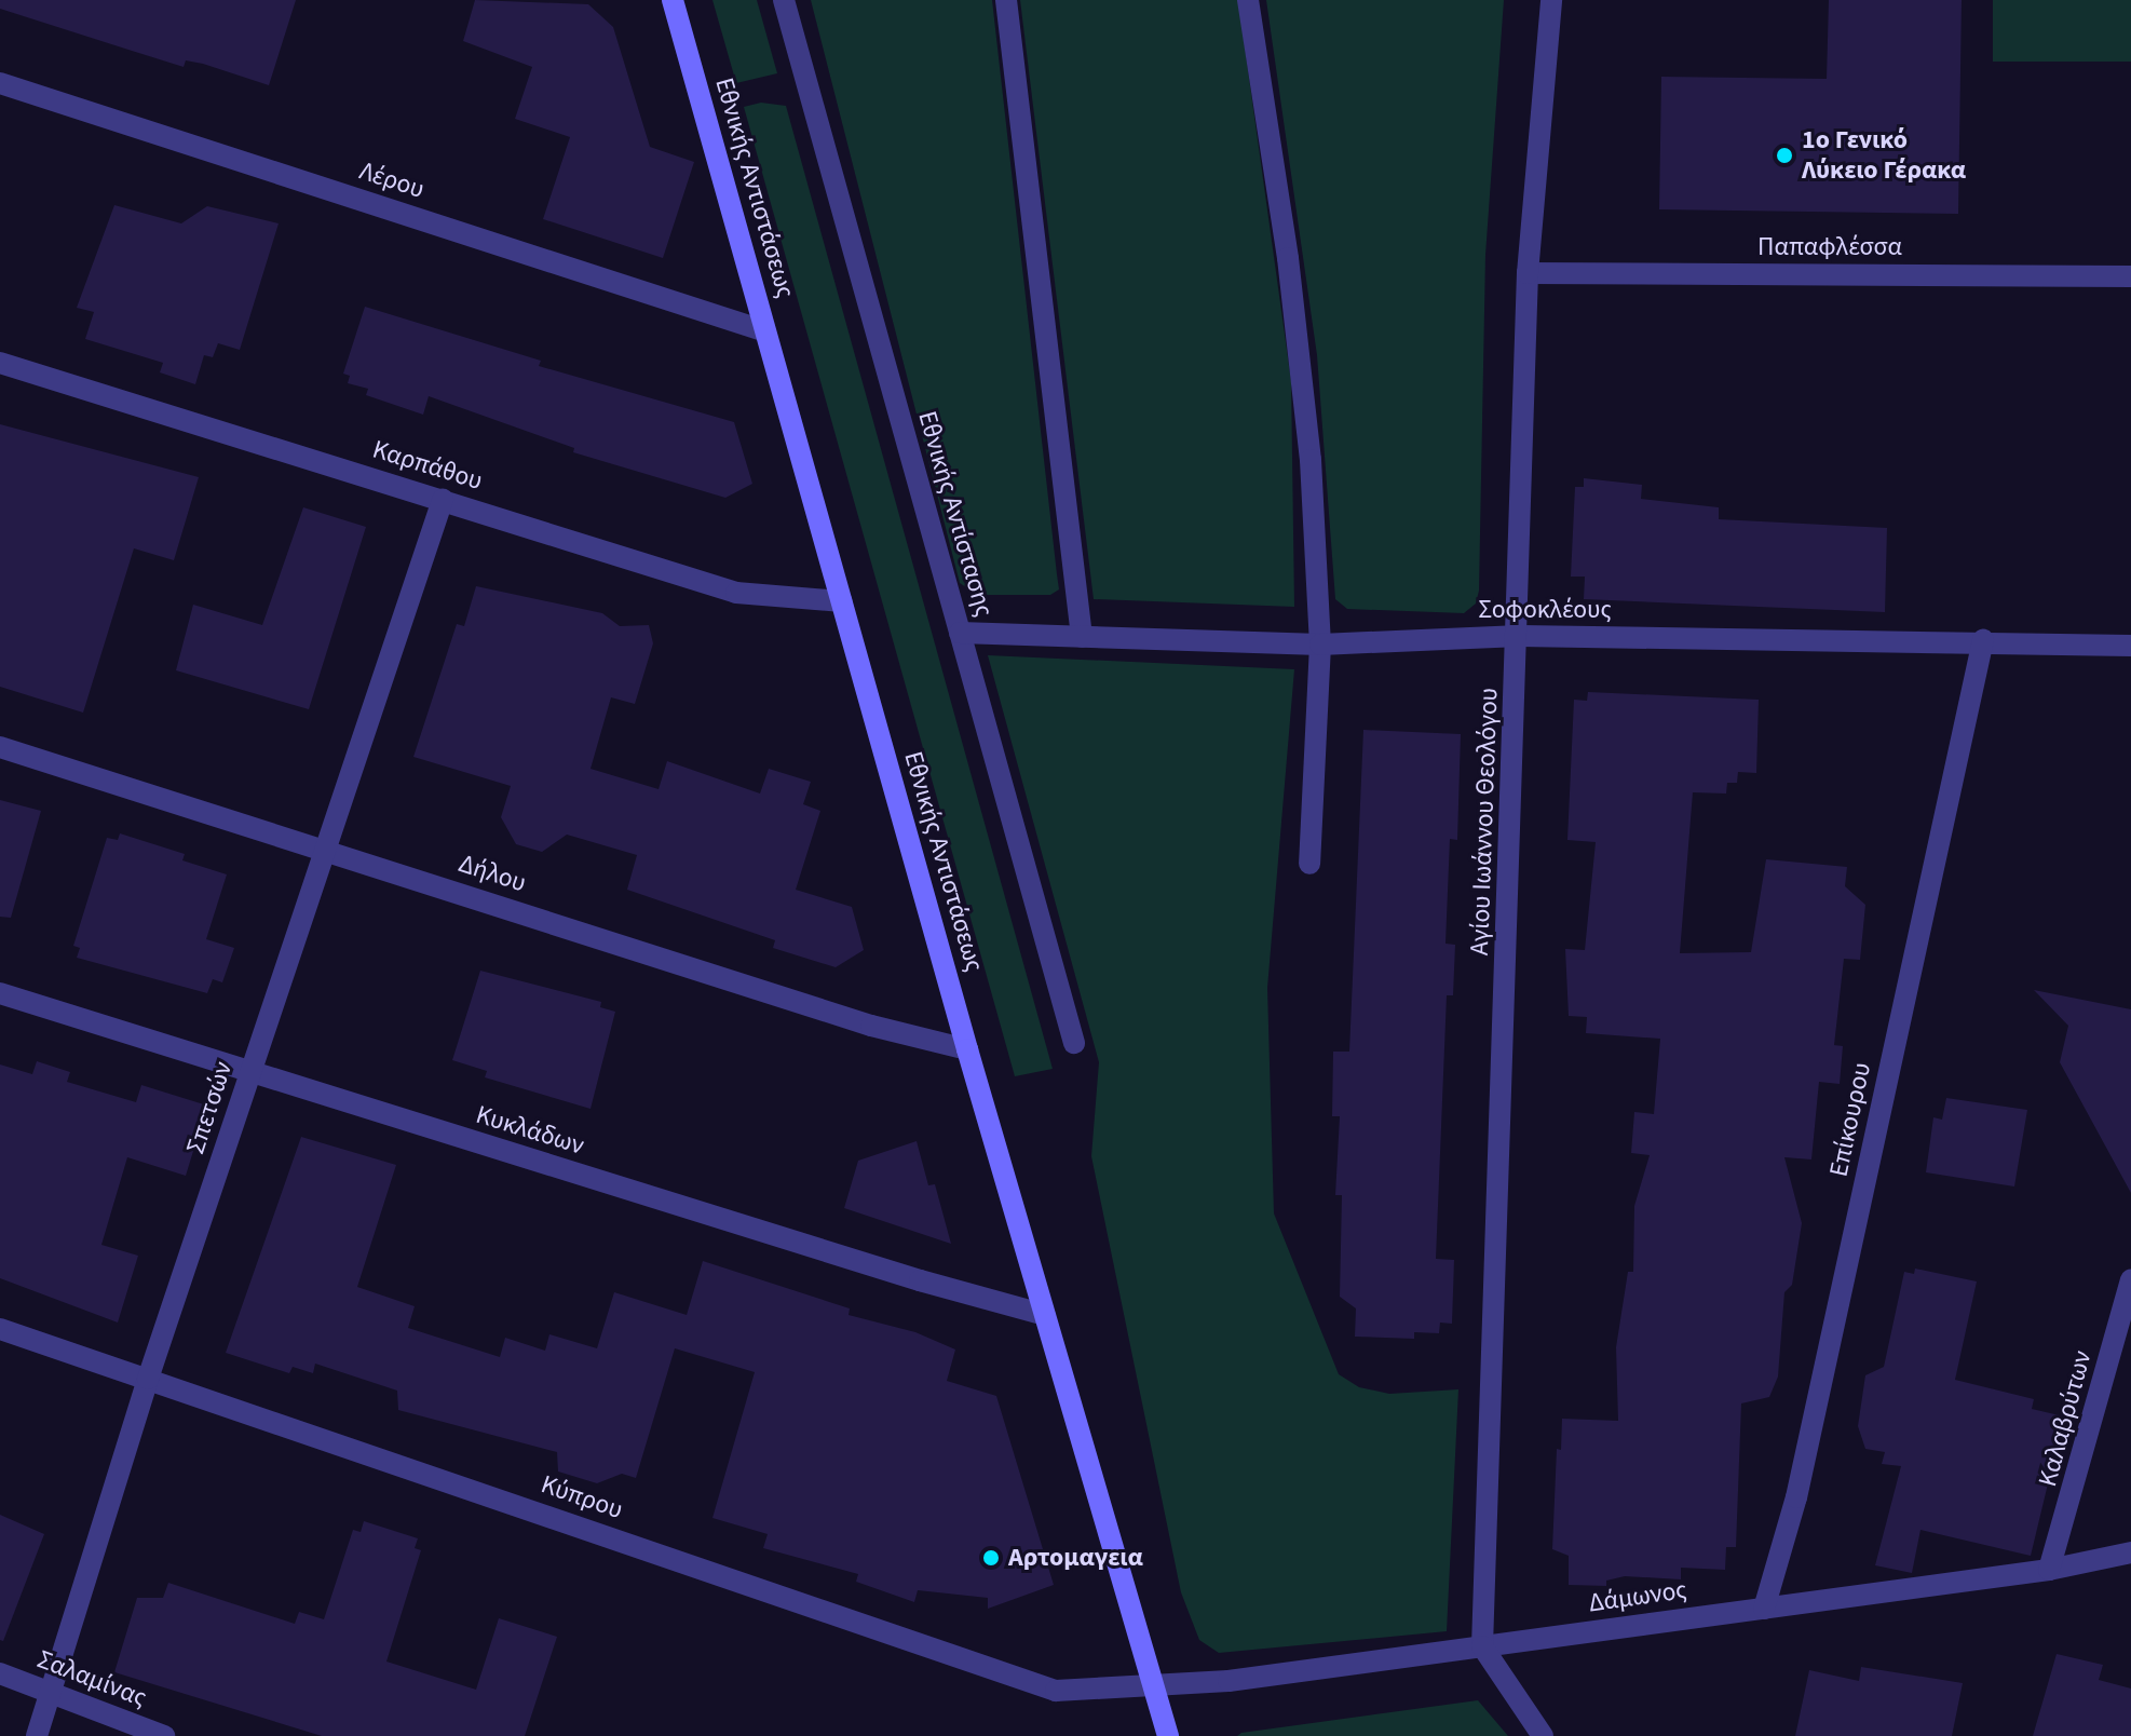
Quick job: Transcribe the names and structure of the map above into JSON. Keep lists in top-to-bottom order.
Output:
{
  "streets": {
    "street": [
      "Λέρου",
      "Εθνικής Αντιστάσεως",
      "Παπαφλέσσα",
      "Καρπάθου",
      "Εθνικής Αντίστασης",
      "Σοφοκλέους",
      "Αγίου Ιωάννου Θεολόγου",
      "Δήλου",
      "Σπετσών",
      "Επίκουρου",
      "Κυκλάδων",
      "Καλαβρύτων",
      "Κύπρου",
      "Δάμωνος",
      "Σαλαμίνας"
    ]
  },
  "crossings": [
    ["Λέρου", "Εθνικής Αντιστάσεως"],
    ["Εθνικής Αντιστάσεως", "Καρπάθου"],
    ["Εθνικής Αντιστάσεως", "Δήλου"],
    ["Εθνικής Αντιστάσεως", "Κυκλάδων"],
    ["Εθνικής Αντιστάσεως", "Κύπρου"],
    ["Εθνικής Αντιστάσεως", "Δάμωνος"],
    ["Παπαφλέσσα", "Αγίου Ιωάννου Θεολόγου"],
    ["Καρπάθου", "Σπετσών"],
    ["Εθνικής Αντίστασης", "Σοφοκλέους"],
    ["Σοφοκλέους", "Αγίου Ιωάννου Θεολόγου"],
    ["Σοφοκλέους", "Επίκουρου"],
    ["Αγίου Ιωάννου Θεολόγου", "Δάμωνος"],
    ["Δήλου", "Σπετσών"],
    ["Σπετσών", "Κυκλάδων"],
    ["Σπετσών", "Κύπρου"],
    ["Σπετσών", "Σαλαμίνας"],
    ["Επίκουρου", "Δάμωνος"],
    ["Καλαβρύτων", "Δάμωνος"],
    ["Κύπρου", "Δάμωνος"]
  ],
  "places": ["1ο Γενικό Λύκειο Γέρακα", "Αρτομαγεια"]
}
